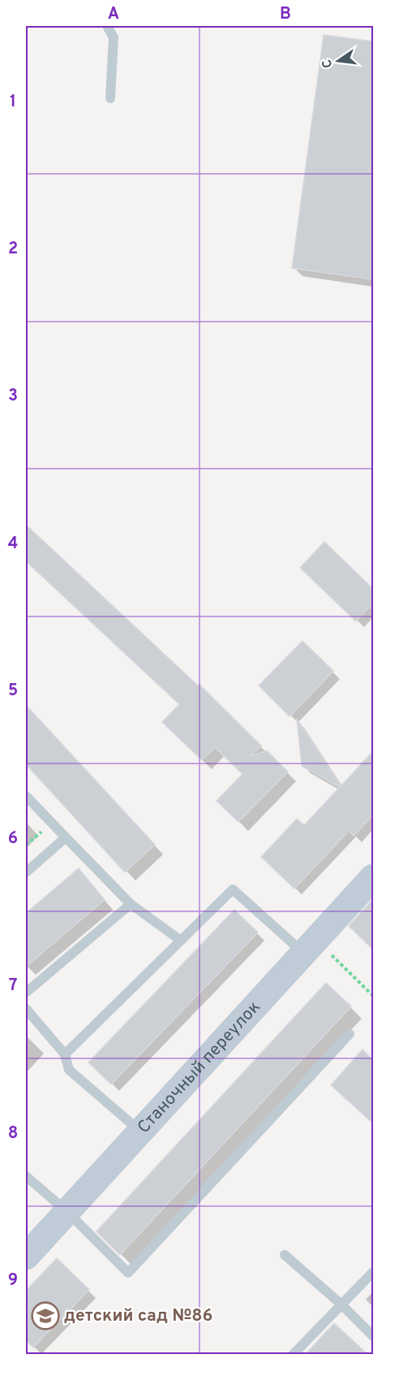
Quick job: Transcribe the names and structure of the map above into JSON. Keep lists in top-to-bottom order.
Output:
{
  "streets": {
    "main road": ["Станочный переулок"]
  },
  "places": {
    "school or university": ["детский сад №86"]
  },
  "north": "left",
  "grid": {
    "columns": ["A", "B"],
    "rows": [
      "1",
      "2",
      "3",
      "4",
      "5",
      "6",
      "7",
      "8",
      "9"
    ]
  }
}
